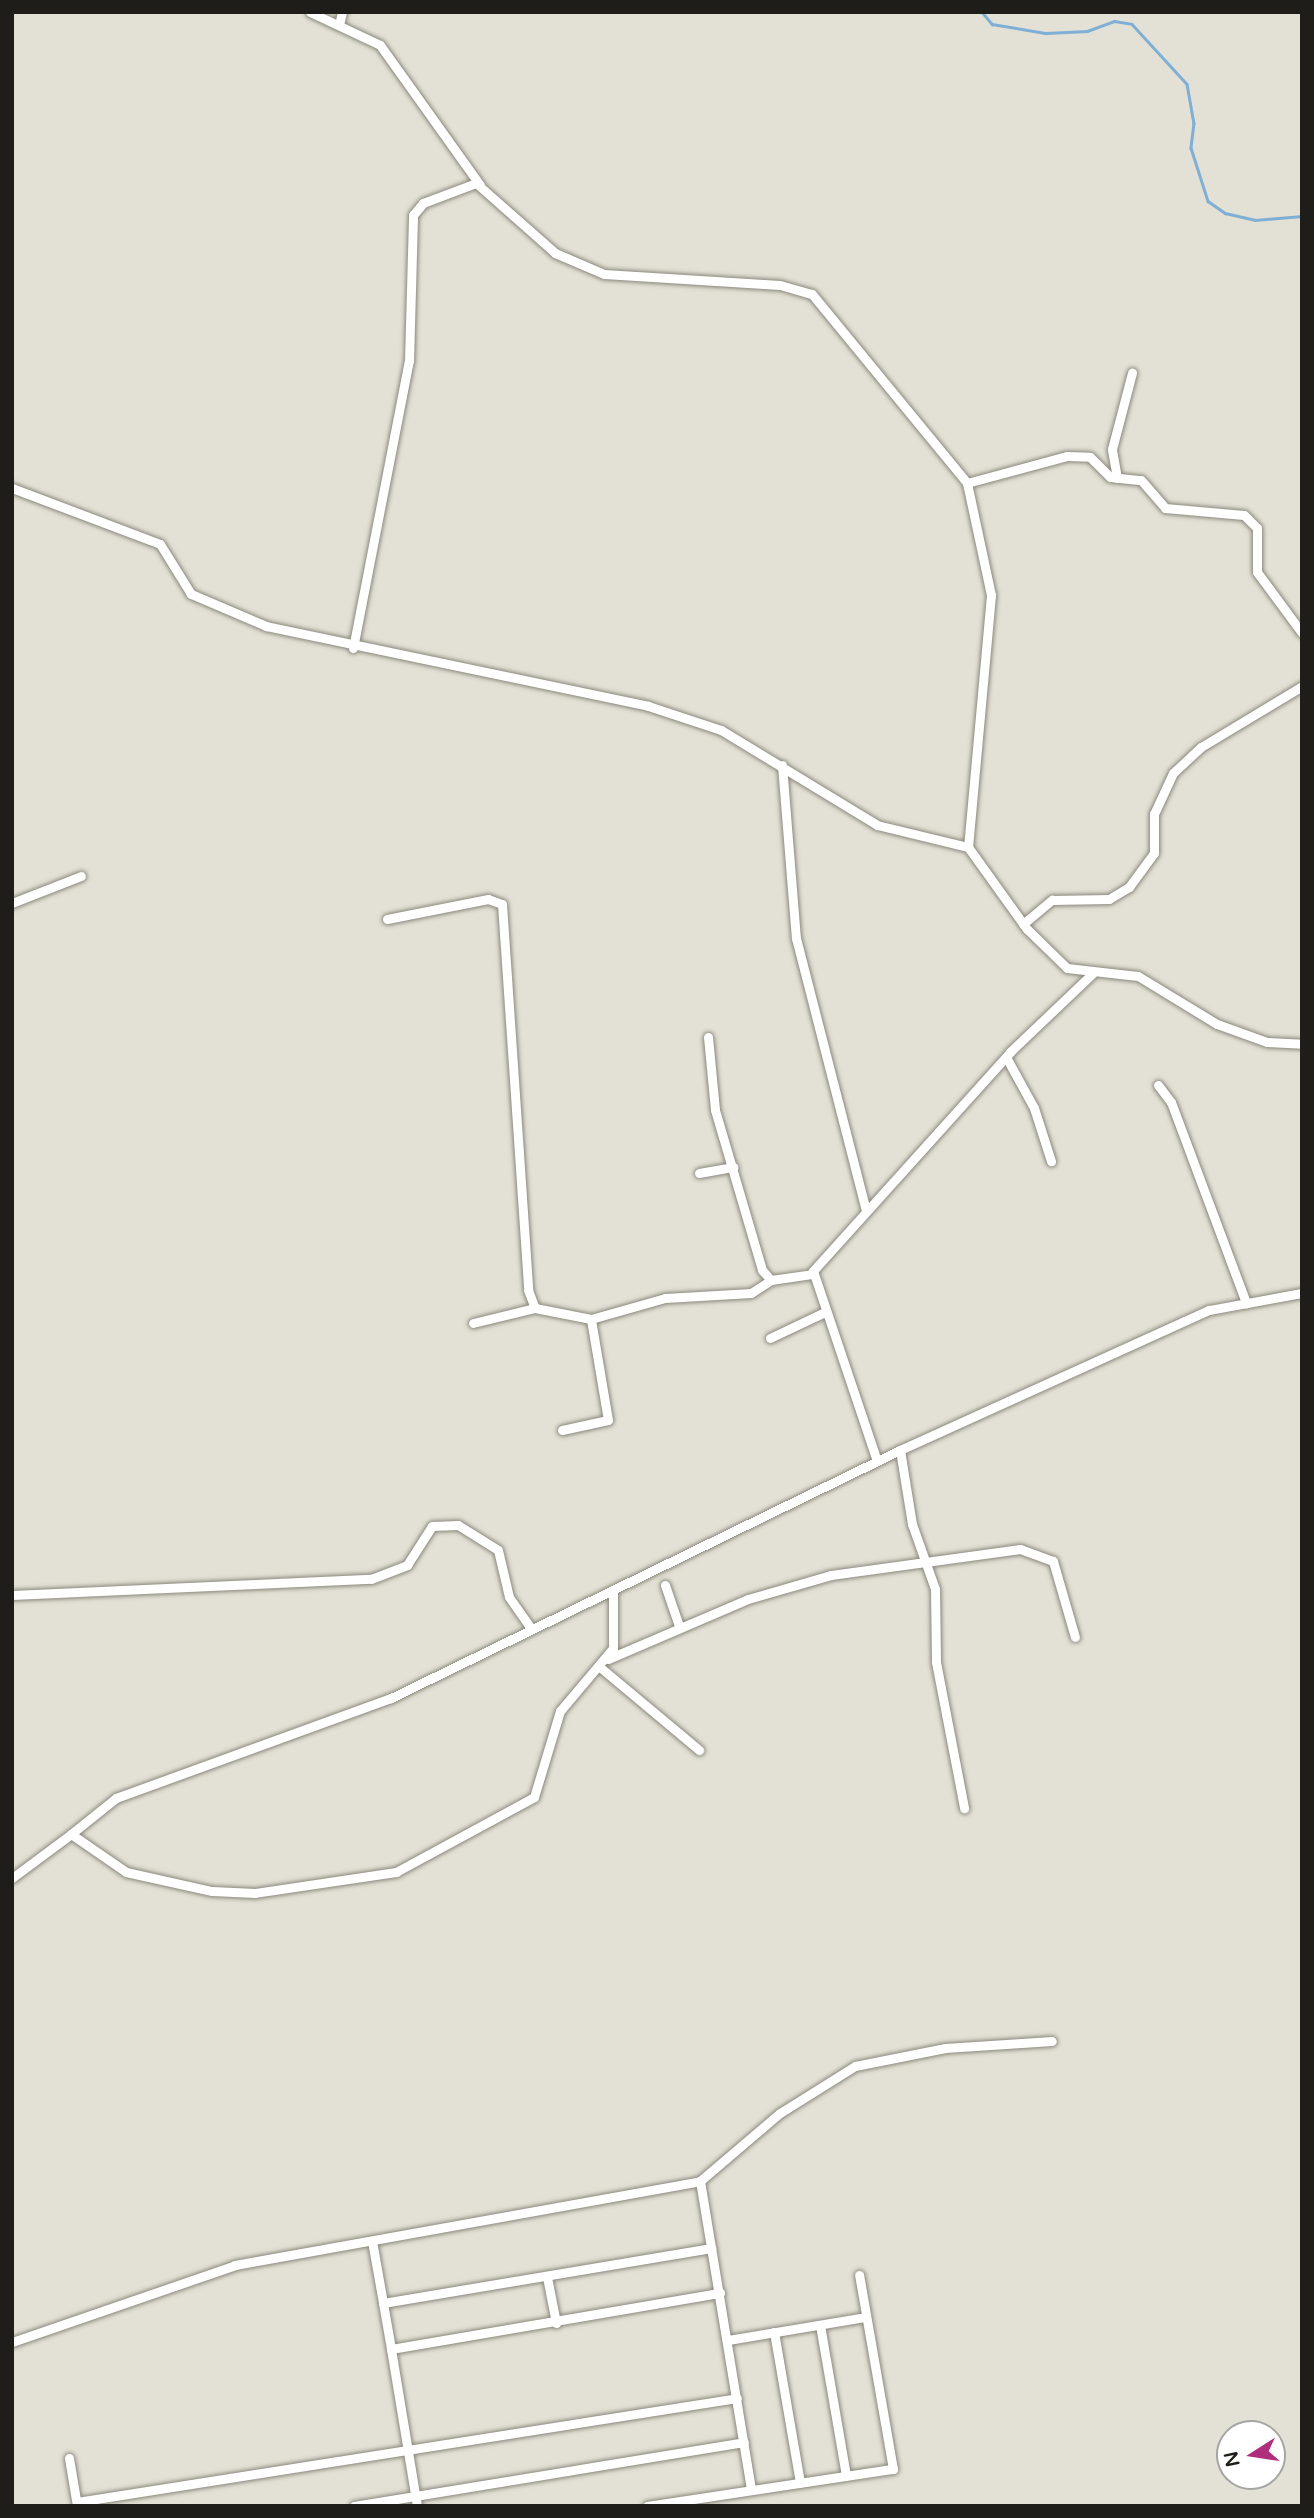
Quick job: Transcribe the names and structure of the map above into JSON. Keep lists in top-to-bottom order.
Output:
{
  "north": "left"
}
